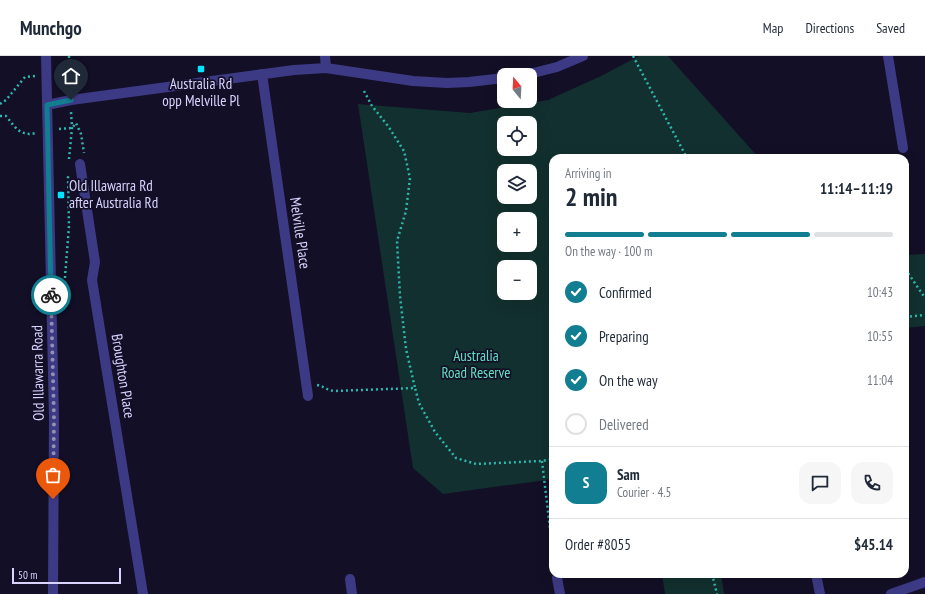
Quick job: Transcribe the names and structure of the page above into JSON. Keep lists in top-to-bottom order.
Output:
{
  "streets": {
    "street": ["Melville Place", "Old Illawarra Road", "Broughton Place"]
  },
  "parks": ["Australia Road Reserve"],
  "places": {
    "transit": ["Australia Rd opp Melville Pl", "Old Illawarra Rd after Australia Rd"]
  },
  "scale_bar": "50 m",
  "north": "top",
  "page": {
    "header": "Munchgo",
    "nav": ["Map", "Directions", "Saved"],
    "map_buttons": ["+", "−"],
    "heading": ["2 min", "Arriving in", "11:14–11:19"],
    "panel": [
      "Sam",
      "Courier · 4.5",
      "Order #8055",
      "$45.14"
    ],
    "bar": "On the way · 100 m",
    "list": [
      ["Confirmed", "10:43"],
      ["Preparing", "10:55"],
      ["On the way", "11:04"],
      "Delivered"
    ],
    "round": "S",
    "scale": "50 m"
  }
}
